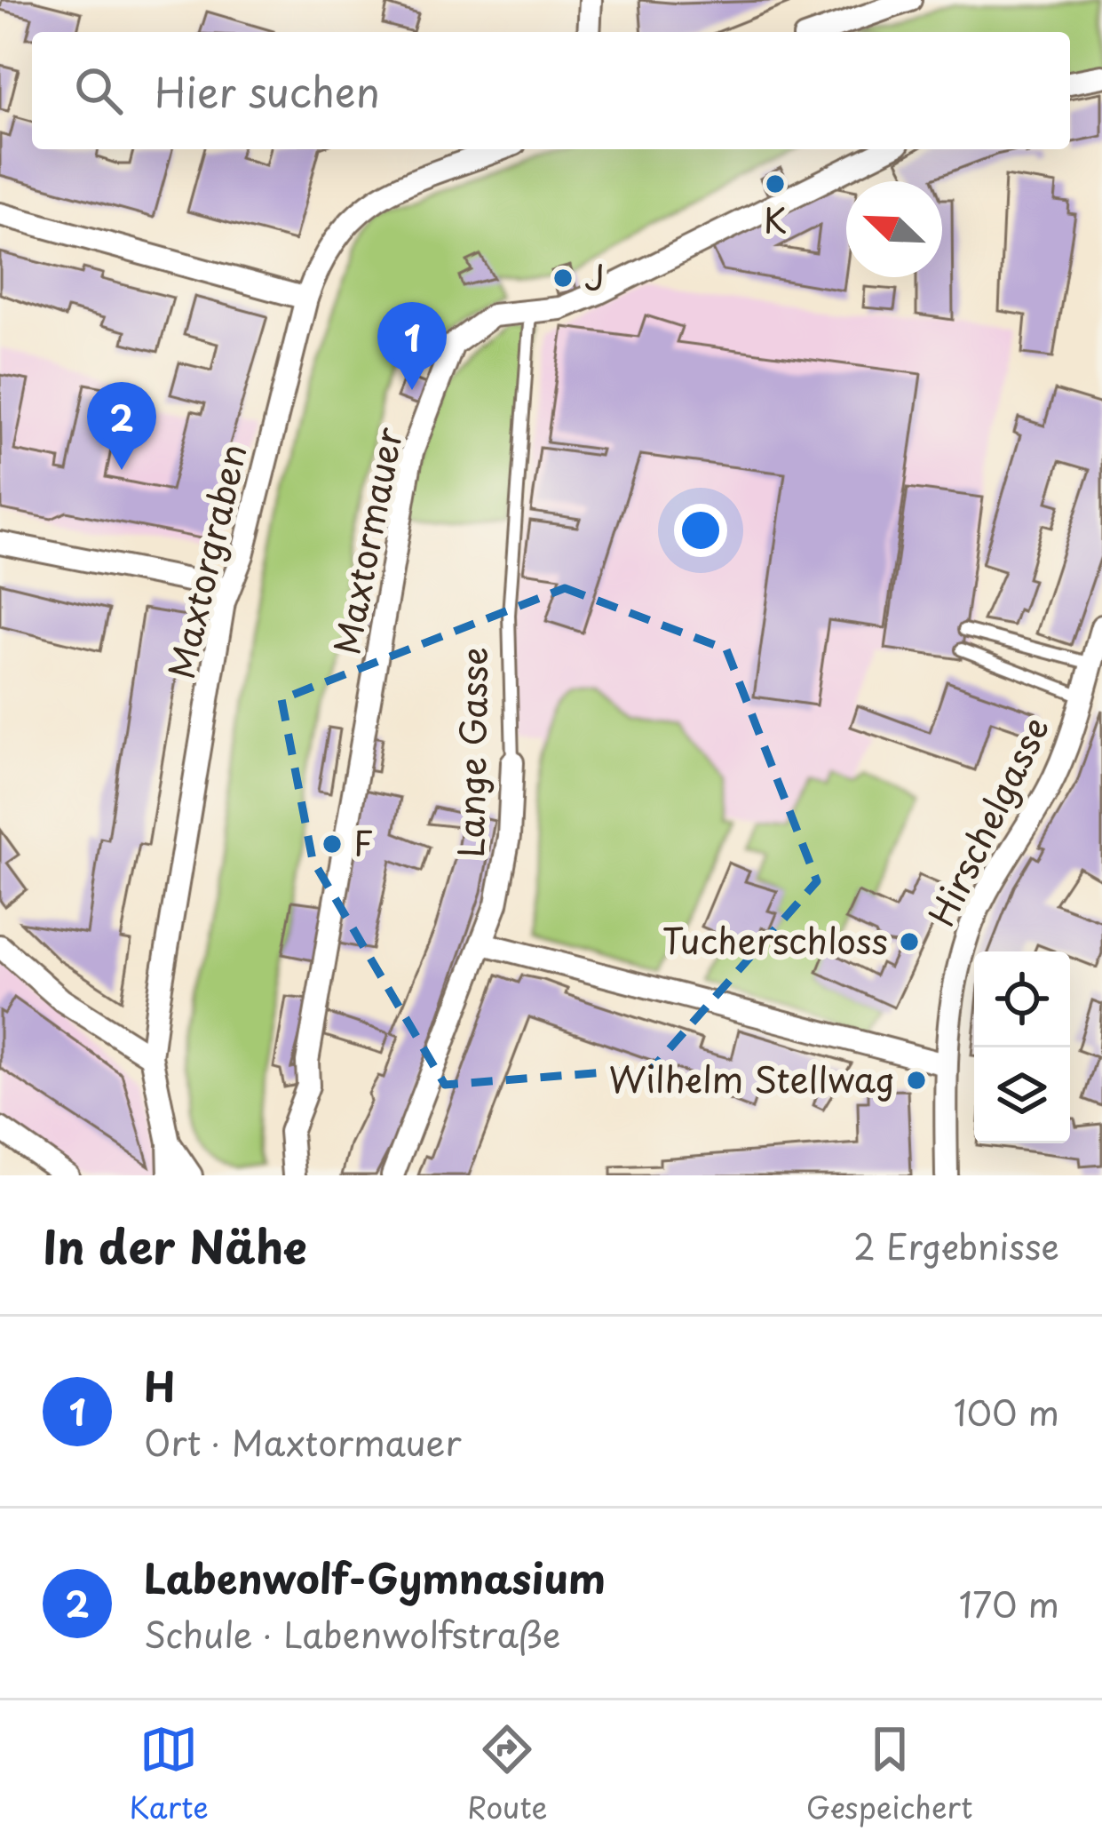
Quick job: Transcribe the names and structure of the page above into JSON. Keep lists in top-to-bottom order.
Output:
{
  "streets": {
    "street": [
      "Maxtormauer",
      "Maxtorgraben",
      "Lange Gasse",
      "Hirschelgasse"
    ]
  },
  "crossings": [
    ["Maxtormauer", "Lange Gasse"]
  ],
  "places": [
    "K",
    "J",
    "F",
    "Tucherschloss",
    "Wilhelm Stellwag"
  ],
  "north": "top left",
  "page": {
    "search": "Hier suchen",
    "pins": ["1", "2"],
    "heading": ["In der Nähe", "2 Ergebnisse"],
    "list": [
      {
        "mark": "1",
        "name": "H",
        "note": "Ort · Maxtormauer",
        "value": "100 m"
      },
      {
        "mark": "2",
        "name": "Labenwolf-Gymnasium",
        "note": "Schule · Labenwolfstraße",
        "value": "170 m"
      }
    ],
    "nav": ["Karte", "Route", "Gespeichert"]
  }
}
